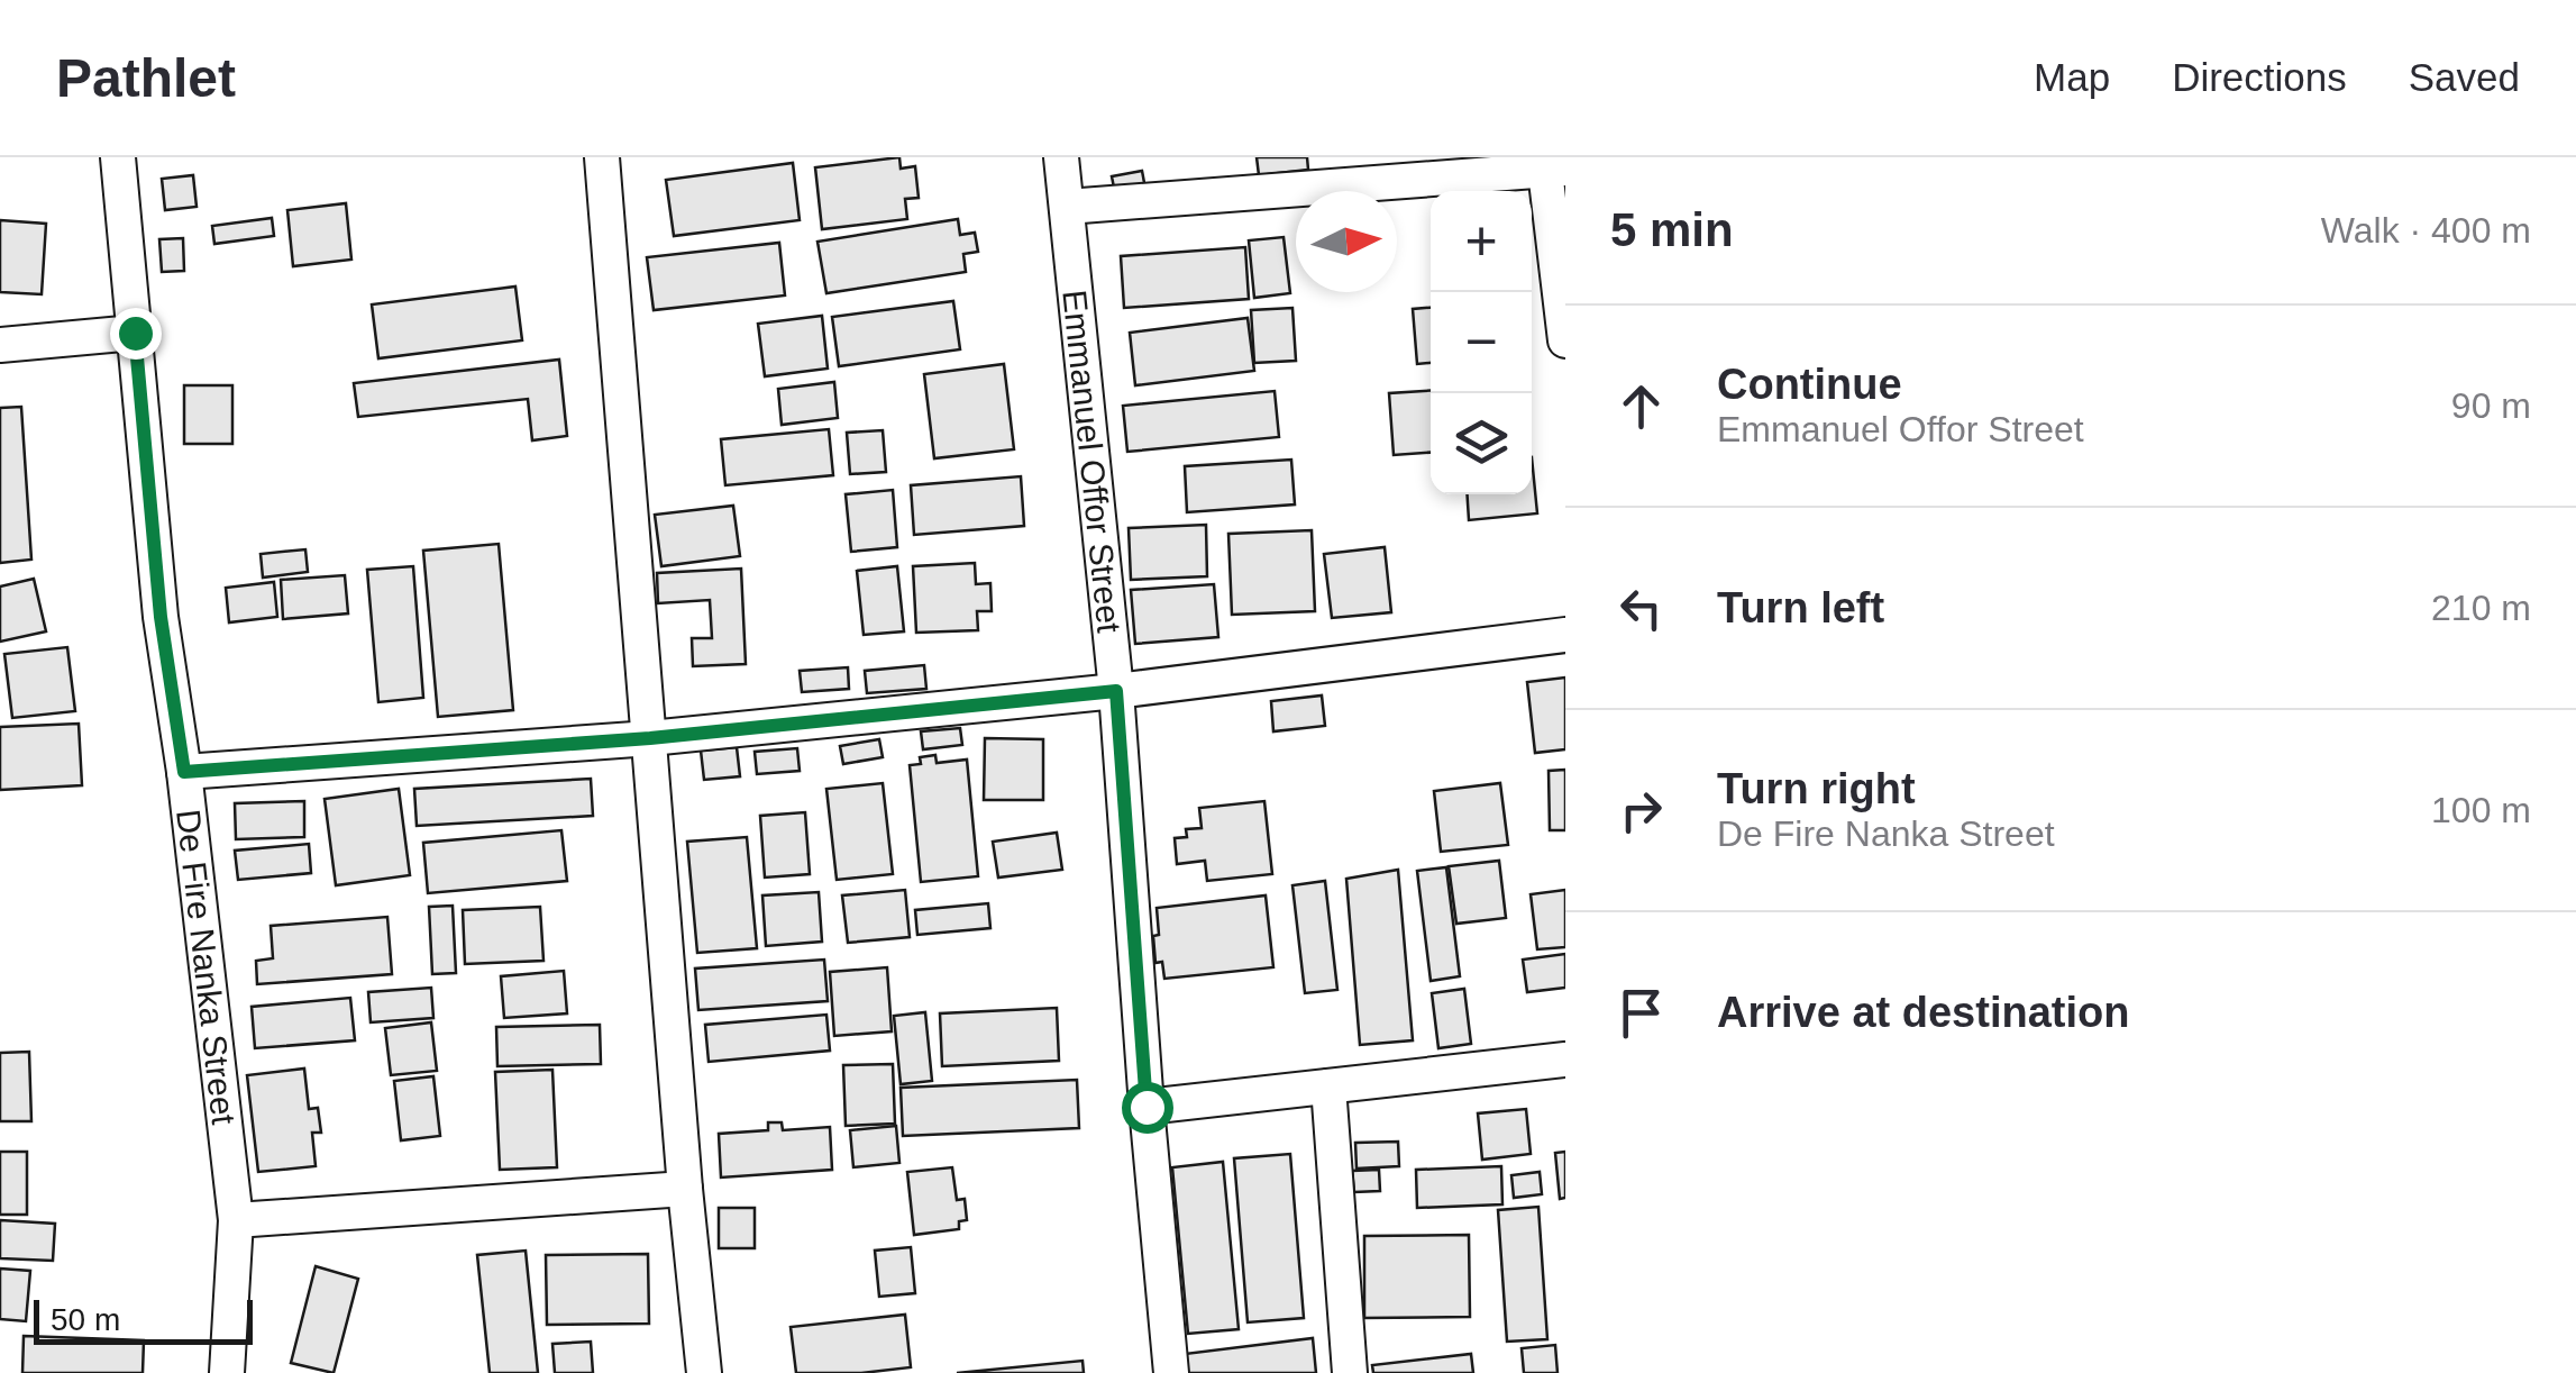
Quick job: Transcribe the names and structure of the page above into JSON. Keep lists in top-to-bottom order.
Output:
{
  "streets": {
    "street": ["Emmanuel Offor Street", "De Fire Nanka Street"]
  },
  "scale_bar": "50 m",
  "north": "right",
  "page": {
    "header": "Pathlet",
    "nav": ["Map", "Directions", "Saved"],
    "heading": ["5 min", "Walk · 400 m"],
    "map_buttons": ["+", "−"],
    "list": [
      ["Continue", "Emmanuel Offor Street", "90 m"],
      ["Turn left", "210 m"],
      ["Turn right", "De Fire Nanka Street", "100 m"],
      "Arrive at destination"
    ],
    "scale": "50 m"
  }
}
